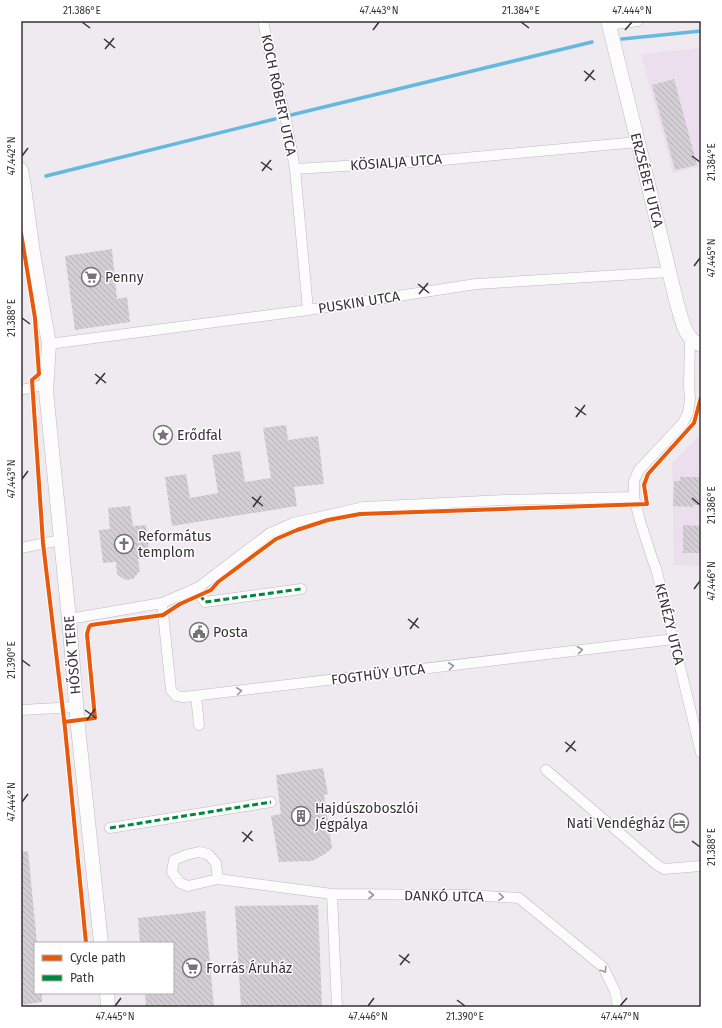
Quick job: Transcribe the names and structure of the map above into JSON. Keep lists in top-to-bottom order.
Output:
{
  "streets": {
    "street": [
      "KOCH RÓBERT UTCA",
      "KÖSIALJA UTCA",
      "ERZSÉBET UTCA",
      "PUSKIN UTCA",
      "KENÉZY UTCA",
      "HŐSÖK TERE",
      "FOGTHÜY UTCA",
      "DANKÓ UTCA"
    ]
  },
  "crossings": [
    ["KOCH RÓBERT UTCA", "KÖSIALJA UTCA"],
    ["KÖSIALJA UTCA", "ERZSÉBET UTCA"],
    ["ERZSÉBET UTCA", "PUSKIN UTCA"],
    ["ERZSÉBET UTCA", "KENÉZY UTCA"],
    ["PUSKIN UTCA", "HŐSÖK TERE"],
    ["KENÉZY UTCA", "FOGTHÜY UTCA"]
  ],
  "one_way": ["FOGTHÜY UTCA", "DANKÓ UTCA"],
  "places": {
    "supermarket": ["Penny", "Forrás Áruház"],
    "place": ["Erődfal"],
    "church": ["Református templom"],
    "public building": ["Posta"],
    "building": ["Hajdúszoboszlói Jégpálya"],
    "hotel": ["Nati Vendégház"]
  },
  "legend": ["Cycle path", "Path"],
  "coordinates": [
    "21.386°E",
    "47.443°N",
    "21.384°E",
    "47.444°N",
    "47.442°N",
    "47.445°N",
    "21.388°E",
    "47.446°N",
    "21.390°E",
    "47.447°N"
  ]
}
